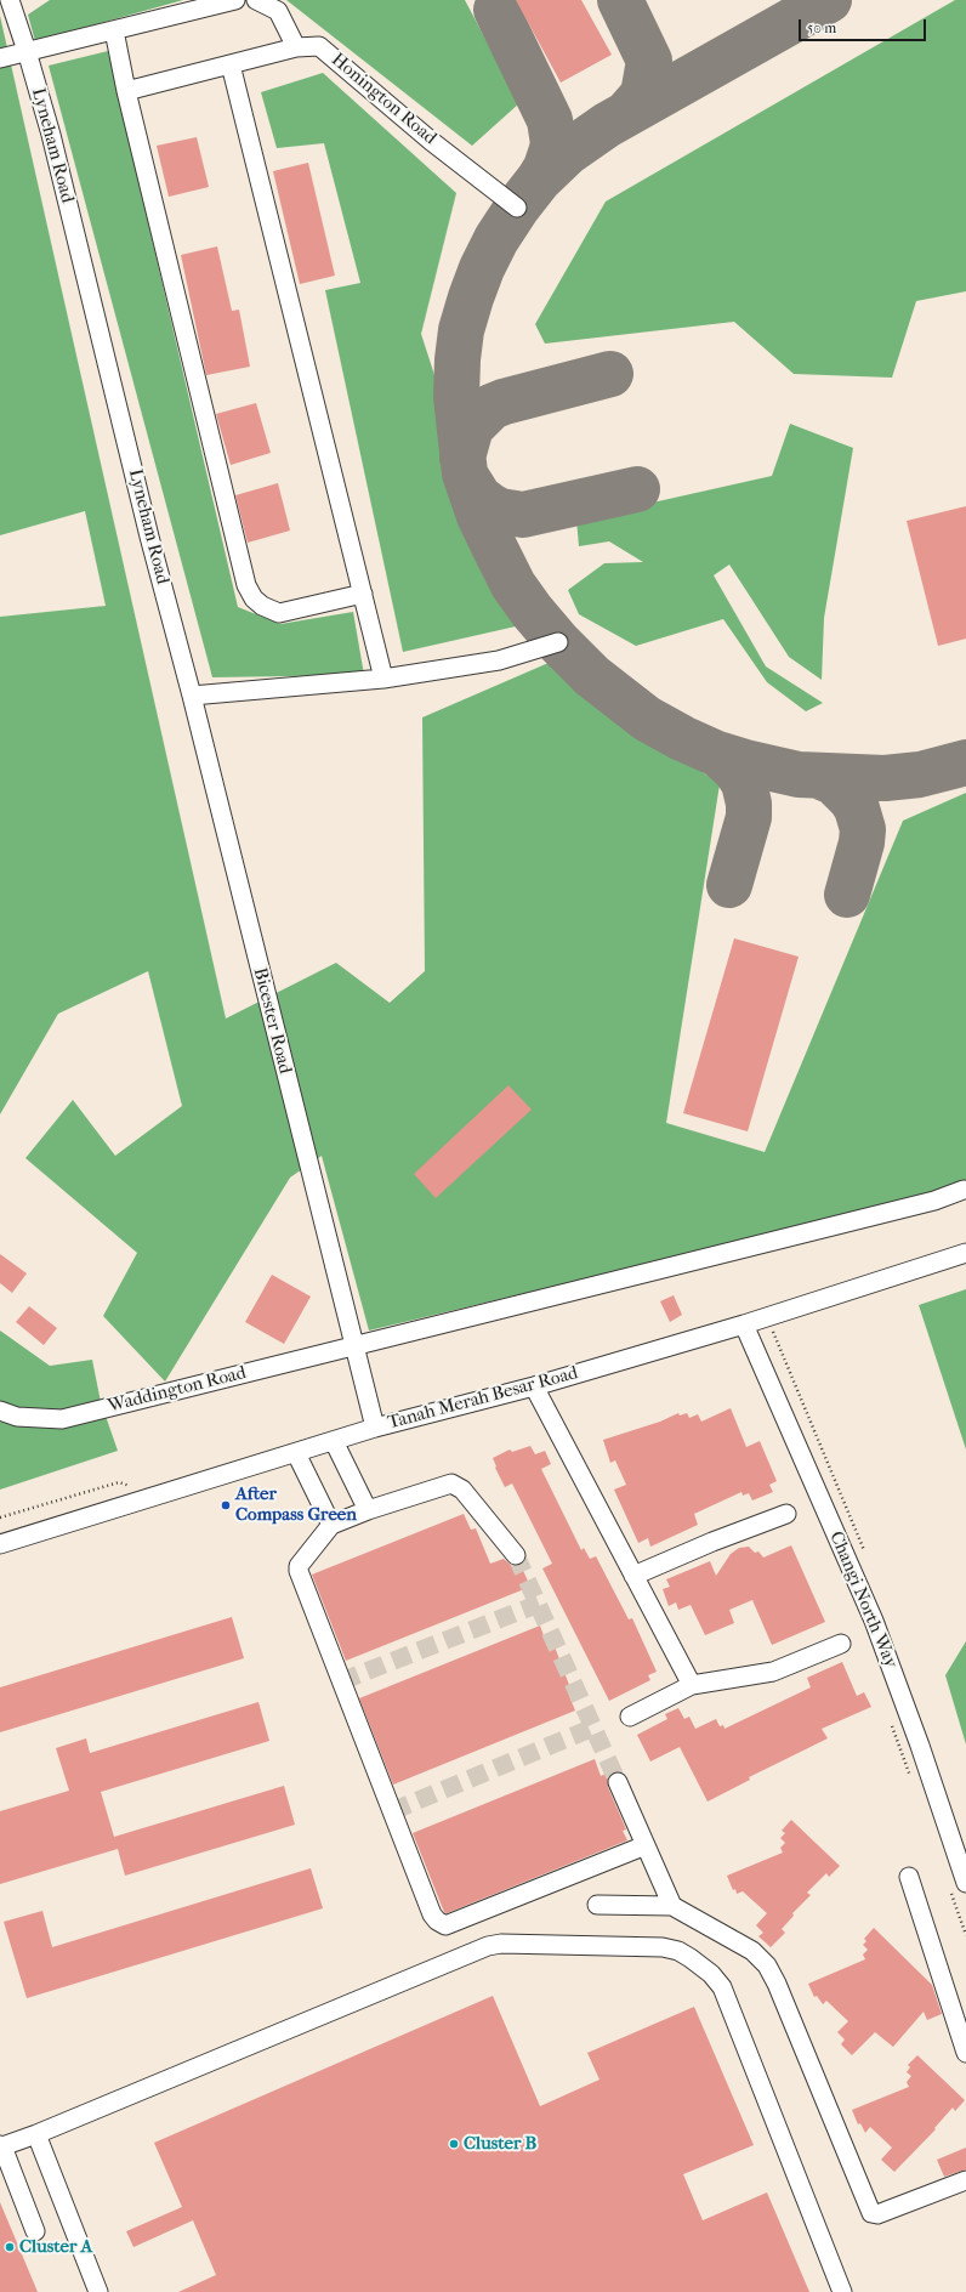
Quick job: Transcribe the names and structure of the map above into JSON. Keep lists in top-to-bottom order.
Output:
{
  "streets": {
    "street": [
      "Honington Road",
      "Lyneham Road",
      "Bicester Road",
      "Waddington Road",
      "Tanah Merah Besar Road",
      "Changi North Way"
    ]
  },
  "crossings": [
    ["Lyneham Road", "Bicester Road"],
    ["Bicester Road", "Waddington Road"],
    ["Bicester Road", "Tanah Merah Besar Road"],
    ["Tanah Merah Besar Road", "Changi North Way"]
  ],
  "places": ["After Compass Green", "Cluster B", "Cluster A"],
  "scale_bar": "50 m"
}
